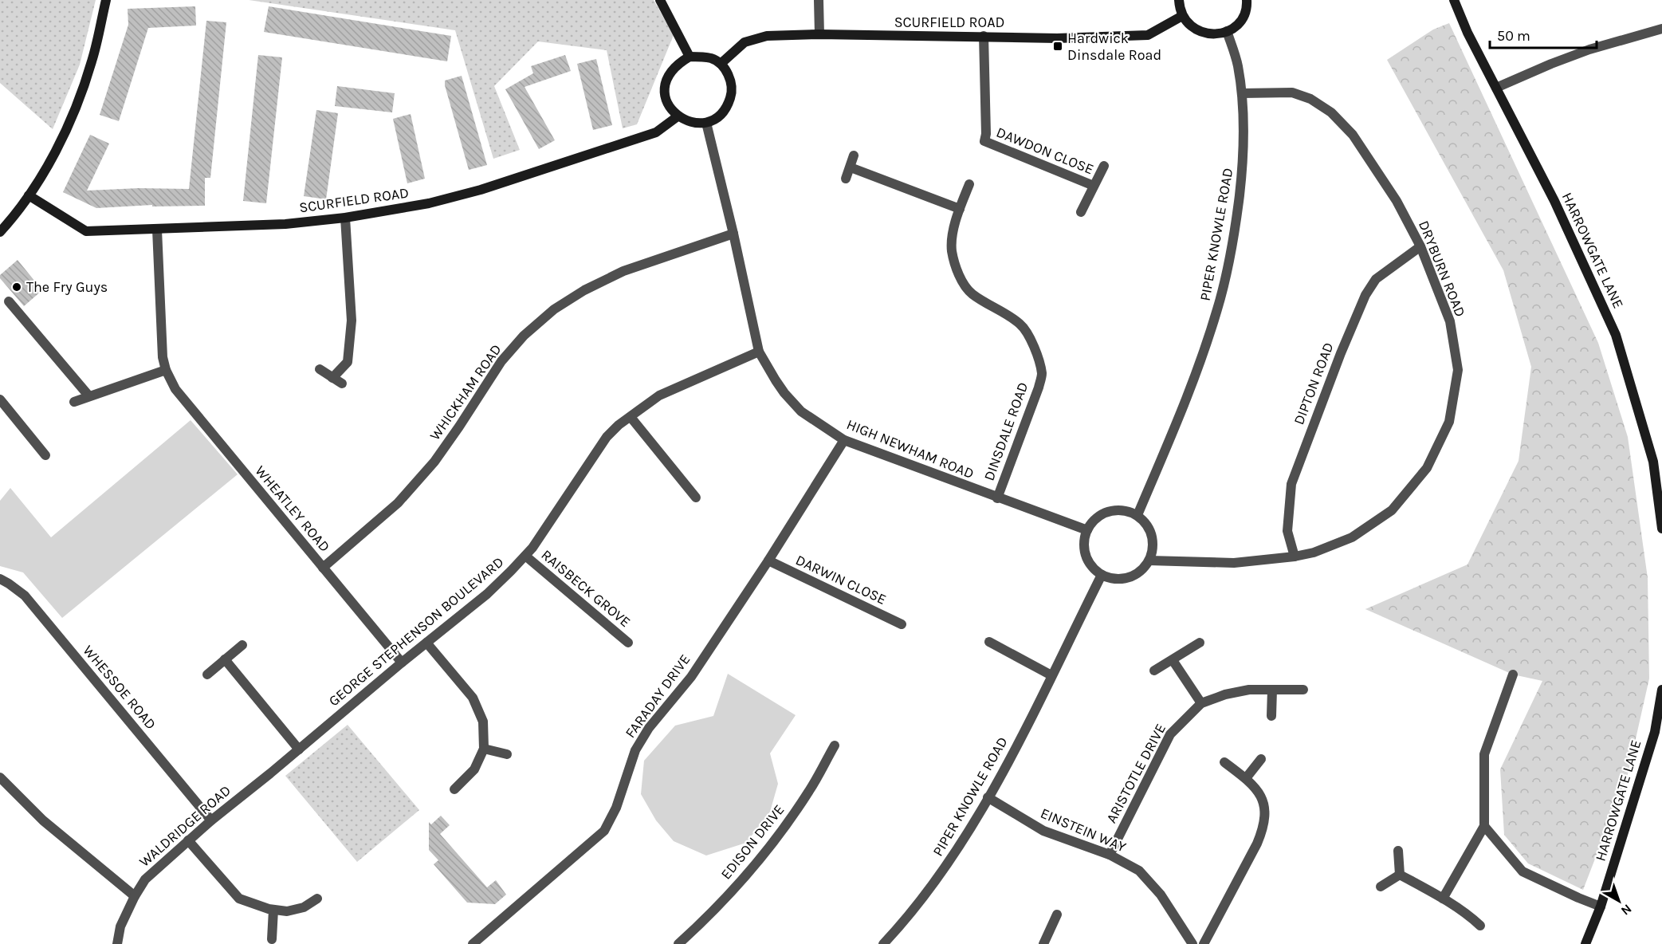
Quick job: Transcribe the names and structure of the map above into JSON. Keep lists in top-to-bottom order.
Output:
{
  "streets": {
    "street": [
      "SCURFIELD ROAD",
      "DAWDON CLOSE",
      "PIPER KNOWLE ROAD",
      "HARROWGATE LANE",
      "DRYBURN ROAD",
      "DIPTON ROAD",
      "WHICKHAM ROAD",
      "DINSDALE ROAD",
      "HIGH NEWHAM ROAD",
      "WHEATLEY ROAD",
      "DARWIN CLOSE",
      "RAISBECK GROVE",
      "GEORGE STEPHENSON BOULEVARD",
      "WHESSOE ROAD",
      "FARADAY DRIVE",
      "ARISTOTLE DRIVE",
      "WALDRIDGE ROAD",
      "EINSTEIN WAY",
      "EDISON DRIVE"
    ]
  },
  "crossings": [
    ["SCURFIELD ROAD", "DAWDON CLOSE"],
    ["SCURFIELD ROAD", "HIGH NEWHAM ROAD"],
    ["SCURFIELD ROAD", "WHEATLEY ROAD"],
    ["PIPER KNOWLE ROAD", "DRYBURN ROAD"],
    ["PIPER KNOWLE ROAD", "HIGH NEWHAM ROAD"],
    ["PIPER KNOWLE ROAD", "EINSTEIN WAY"],
    ["DRYBURN ROAD", "DIPTON ROAD"],
    ["DRYBURN ROAD", "HIGH NEWHAM ROAD"],
    ["WHICKHAM ROAD", "HIGH NEWHAM ROAD"],
    ["WHICKHAM ROAD", "WHEATLEY ROAD"],
    ["DINSDALE ROAD", "HIGH NEWHAM ROAD"],
    ["HIGH NEWHAM ROAD", "GEORGE STEPHENSON BOULEVARD"],
    ["HIGH NEWHAM ROAD", "FARADAY DRIVE"],
    ["WHEATLEY ROAD", "GEORGE STEPHENSON BOULEVARD"],
    ["DARWIN CLOSE", "FARADAY DRIVE"],
    ["RAISBECK GROVE", "GEORGE STEPHENSON BOULEVARD"],
    ["GEORGE STEPHENSON BOULEVARD", "WALDRIDGE ROAD"],
    ["WHESSOE ROAD", "WALDRIDGE ROAD"],
    ["ARISTOTLE DRIVE", "EINSTEIN WAY"]
  ],
  "places": {
    "transit": ["Hardwick Dinsdale Road"],
    "other": ["The Fry Guys"]
  },
  "scale_bar": "50 m",
  "north": "bottom right"
}
